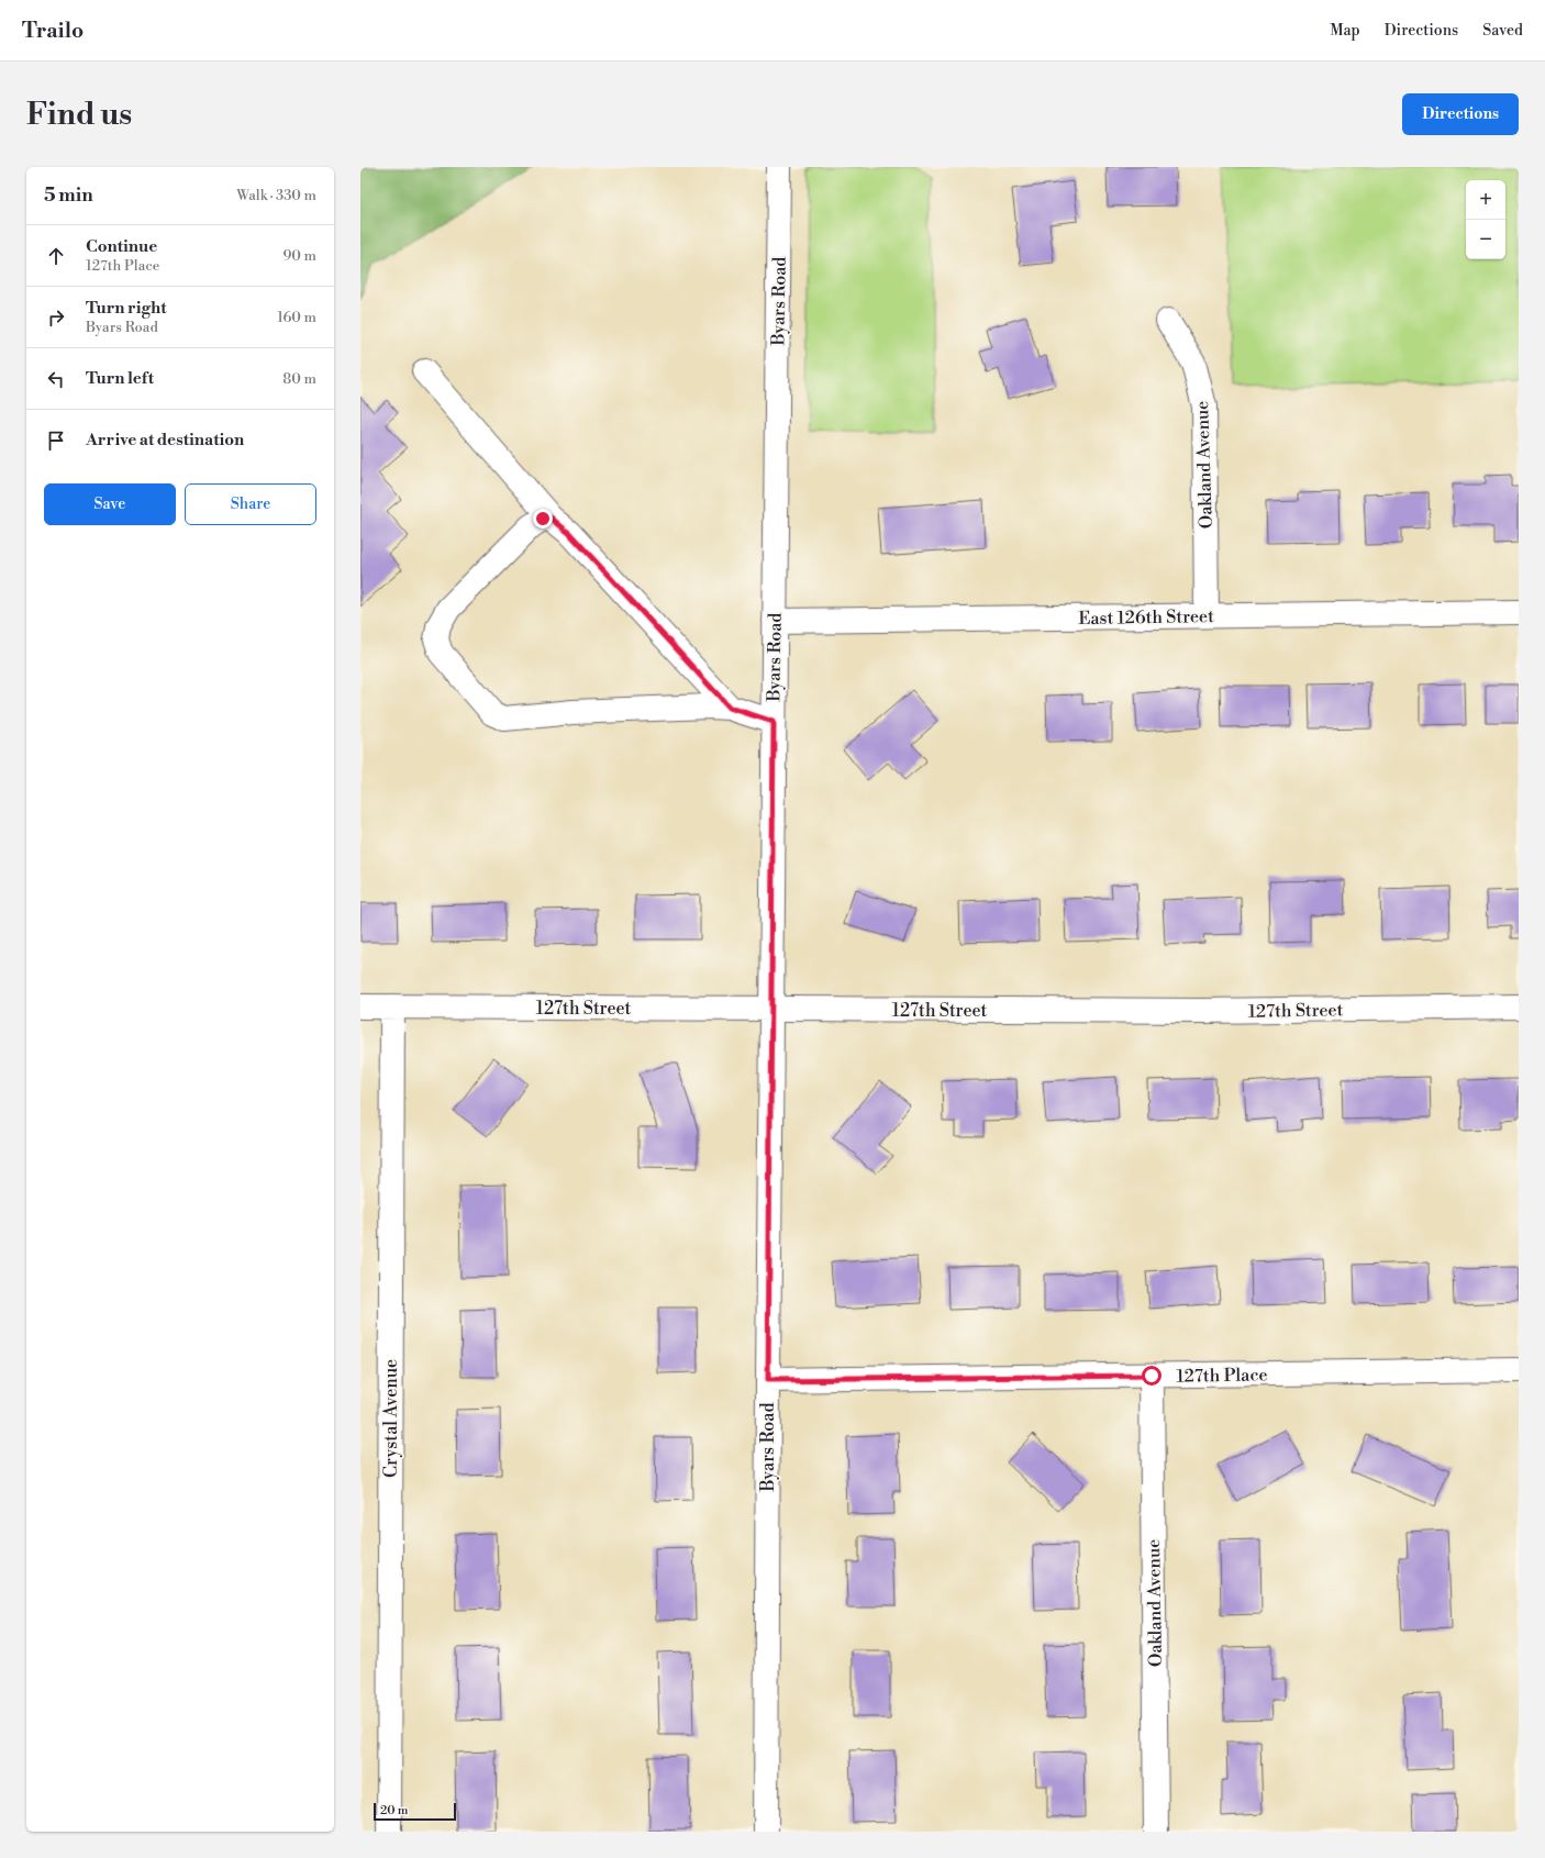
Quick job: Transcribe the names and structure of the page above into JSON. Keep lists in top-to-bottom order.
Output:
{
  "streets": {
    "street": [
      "Byars Road",
      "Oakland Avenue",
      "East 126th Street",
      "127th Street",
      "127th Place",
      "Crystal Avenue"
    ]
  },
  "crossings": [
    ["Byars Road", "East 126th Street"],
    ["Byars Road", "127th Street"],
    ["Byars Road", "127th Place"],
    ["Oakland Avenue", "East 126th Street"],
    ["Oakland Avenue", "127th Place"],
    ["127th Street", "Crystal Avenue"]
  ],
  "scale_bar": "20 m",
  "page": {
    "header": "Trailo",
    "nav": ["Map", "Directions", "Saved"],
    "buttons": [
      "Directions",
      ["Save", "Share"]
    ],
    "title": "Find us",
    "heading": ["5 min", "Walk · 330 m"],
    "map_buttons": ["+", "−"],
    "list": [
      ["Continue", "127th Place", "90 m"],
      ["Turn right", "Byars Road", "160 m"],
      ["Turn left", "80 m"],
      "Arrive at destination"
    ],
    "scale": "20 m"
  }
}
